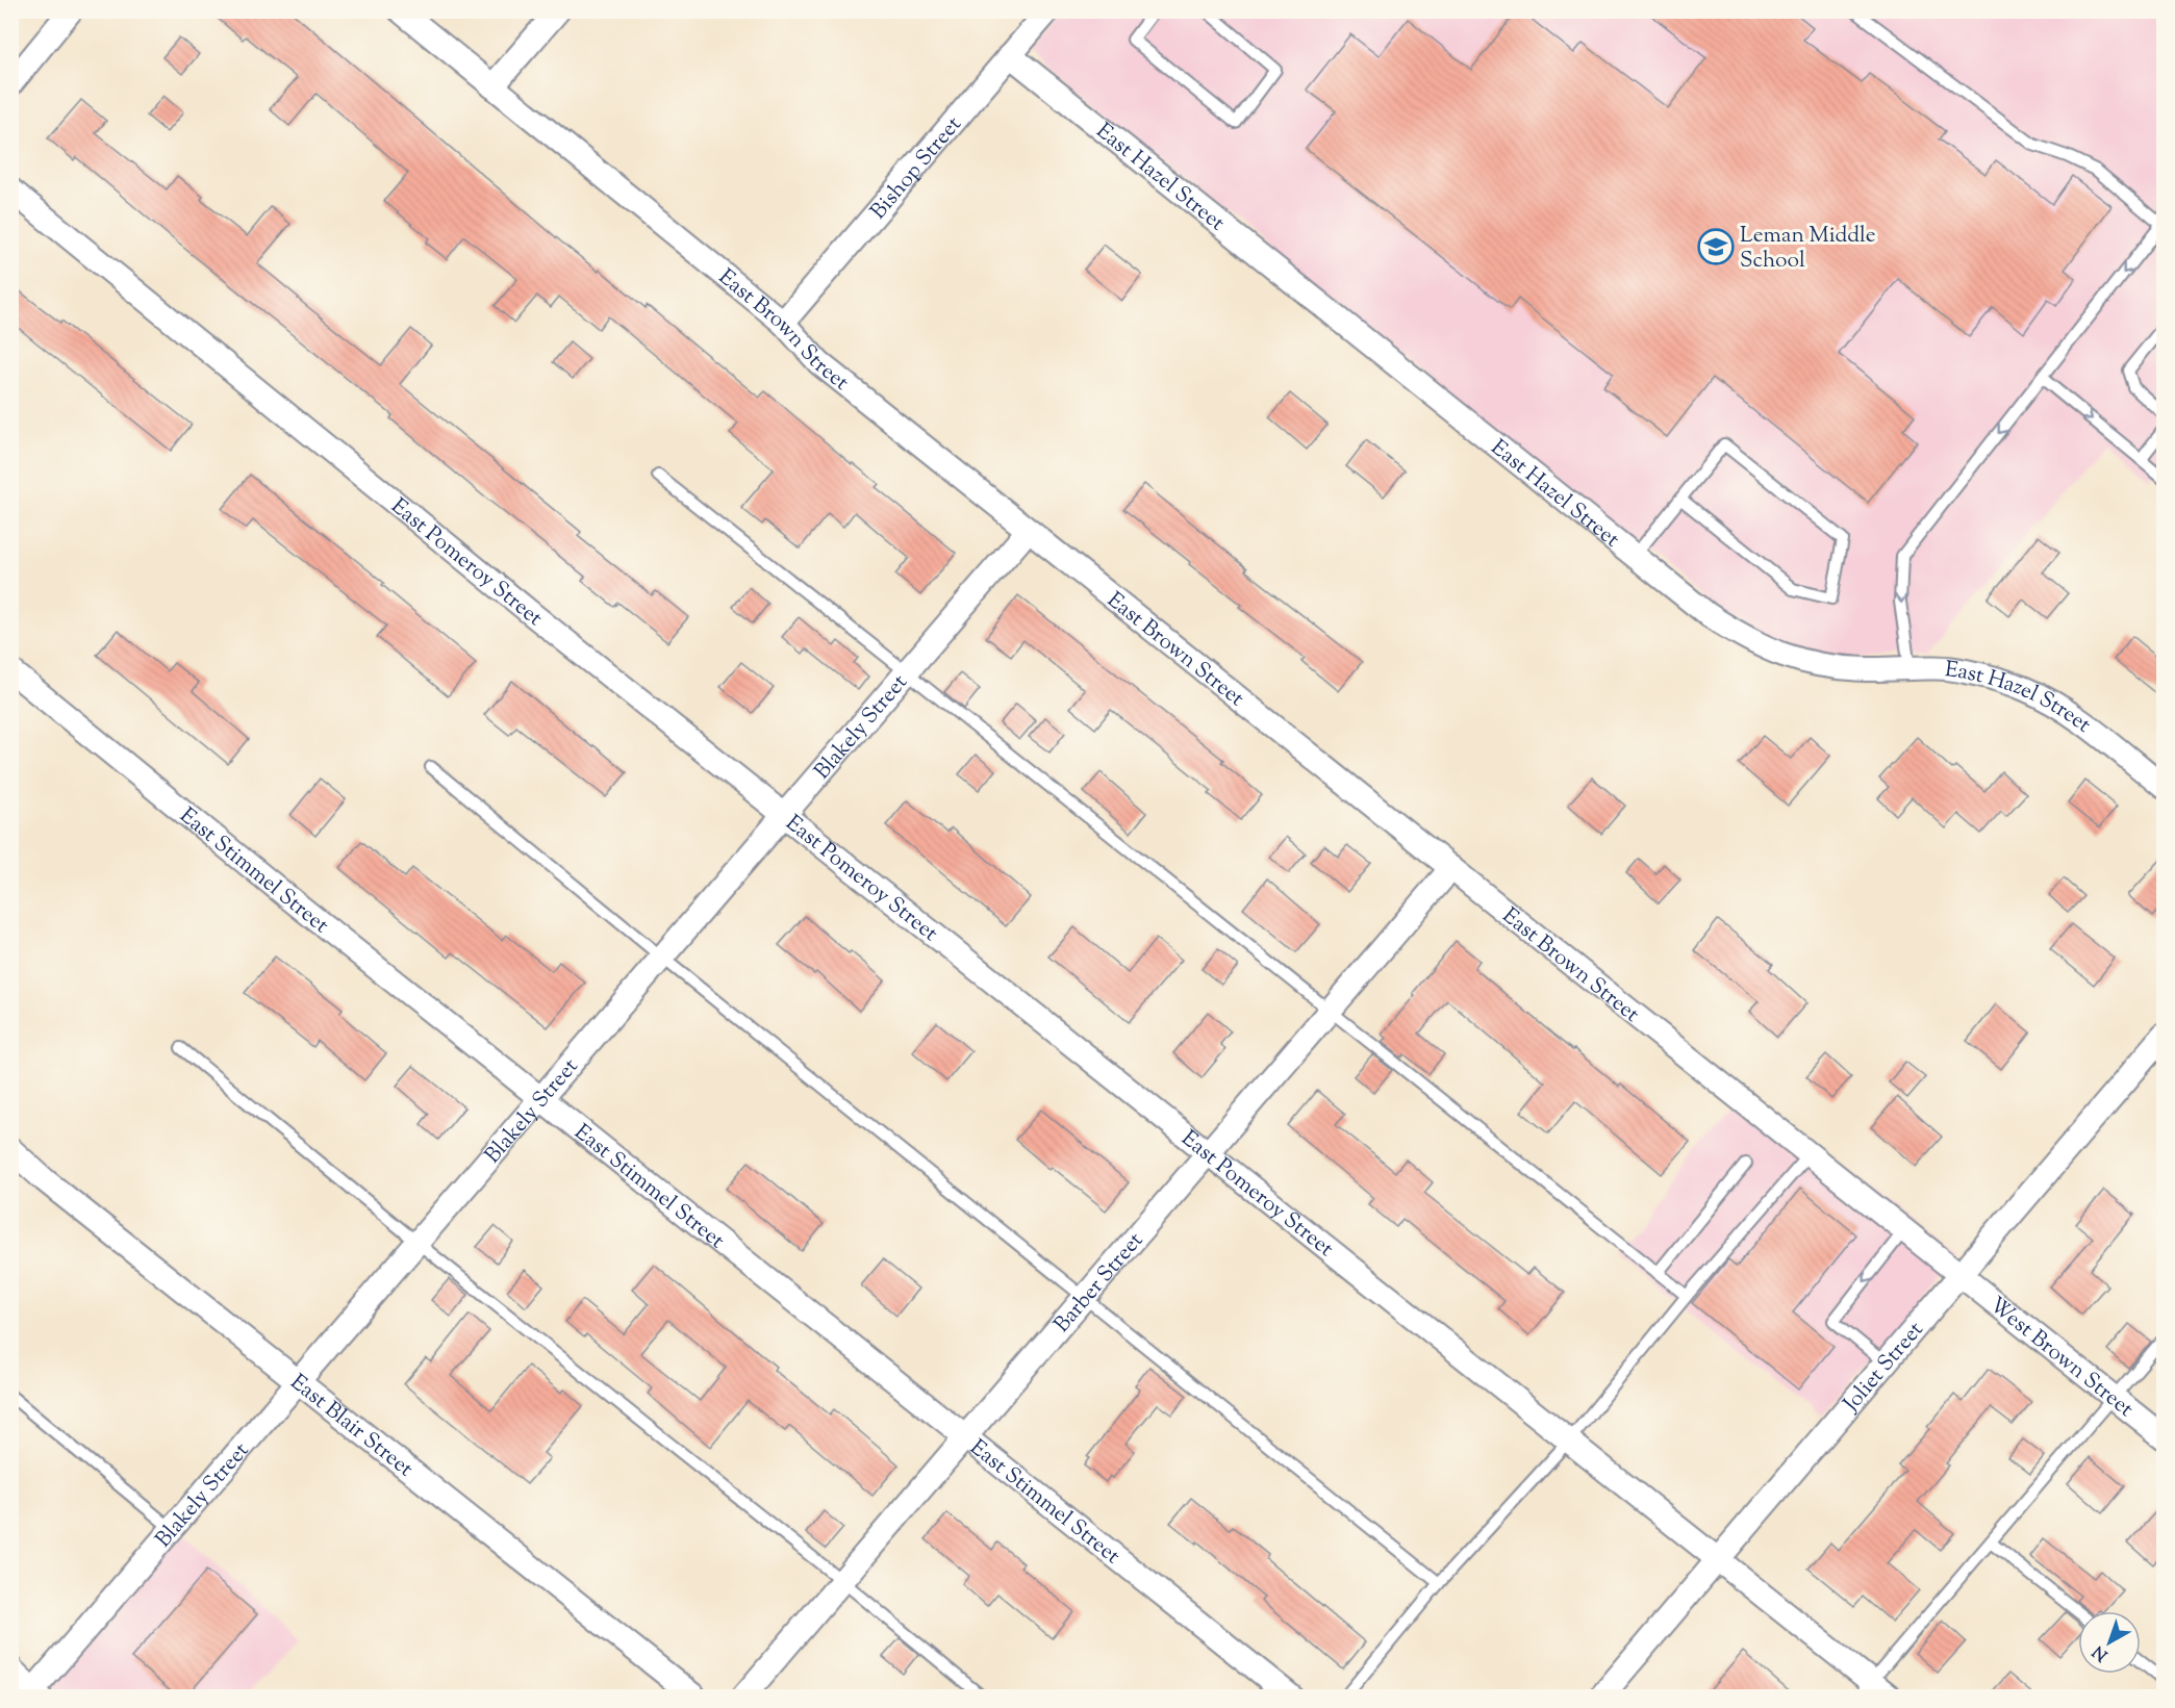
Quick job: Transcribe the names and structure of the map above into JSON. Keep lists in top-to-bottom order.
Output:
{
  "streets": {
    "street": [
      "Bishop Street",
      "East Hazel Street",
      "East Brown Street",
      "East Pomeroy Street",
      "Blakely Street",
      "East Stimmel Street",
      "Barber Street",
      "West Brown Street",
      "Joliet Street",
      "East Blair Street"
    ]
  },
  "crossings": [
    ["Bishop Street", "East Hazel Street"],
    ["Bishop Street", "East Brown Street"],
    ["East Brown Street", "Blakely Street"],
    ["East Brown Street", "Barber Street"],
    ["East Brown Street", "West Brown Street"],
    ["East Brown Street", "Joliet Street"],
    ["East Pomeroy Street", "Blakely Street"],
    ["East Pomeroy Street", "Barber Street"],
    ["East Pomeroy Street", "Joliet Street"],
    ["Blakely Street", "East Stimmel Street"],
    ["Blakely Street", "East Blair Street"],
    ["East Stimmel Street", "Barber Street"],
    ["West Brown Street", "Joliet Street"]
  ],
  "places": {
    "school or university": ["Leman Middle School"]
  },
  "north": "bottom left"
}
